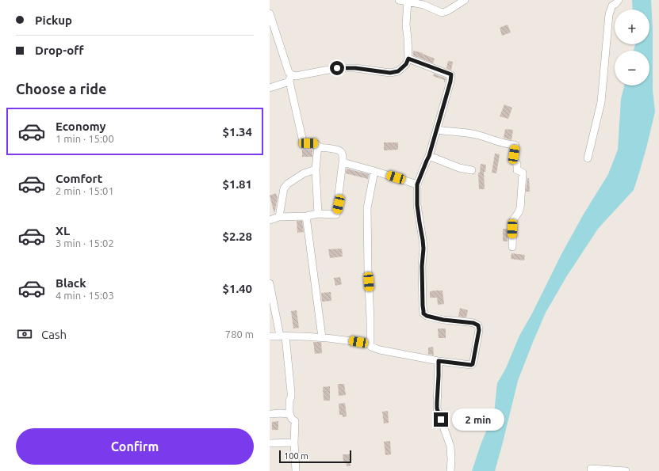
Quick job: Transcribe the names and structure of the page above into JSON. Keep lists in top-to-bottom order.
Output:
{
  "scale_bar": "100 m",
  "page": {
    "banner": ["Pickup", "Drop-off"],
    "map_buttons": ["+", "−"],
    "heading": "Choose a ride",
    "list": [
      {
        "name": "Economy",
        "note": "1 min · 15:00",
        "value": "$1.34"
      },
      {
        "name": "Comfort",
        "note": "2 min · 15:01",
        "value": "$1.81"
      },
      {
        "name": "XL",
        "note": "3 min · 15:02",
        "value": "$2.28"
      },
      {
        "name": "Black",
        "note": "4 min · 15:03",
        "value": "$1.40"
      }
    ],
    "pay": ["Cash", "780 m"],
    "bubble": "2 min",
    "buttons": "Confirm",
    "scale": "100 m"
  }
}
